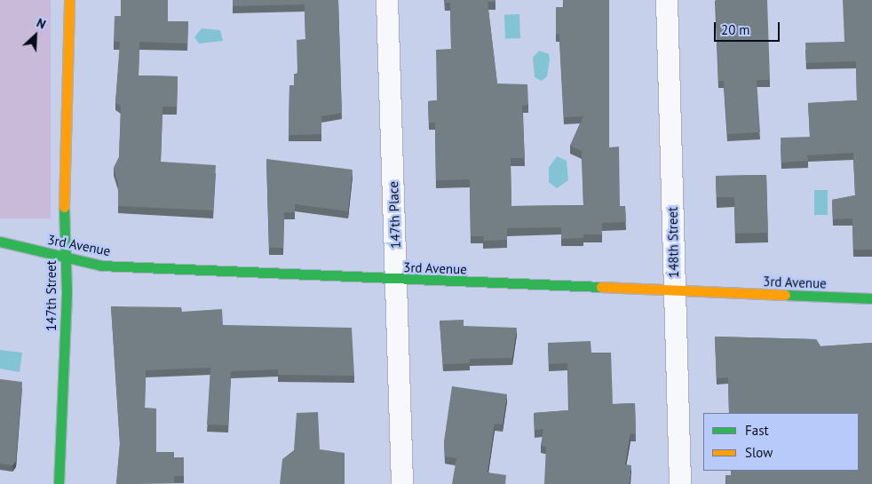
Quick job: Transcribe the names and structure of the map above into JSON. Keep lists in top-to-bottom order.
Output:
{
  "streets": {
    "street": [
      "147th Place",
      "148th Street",
      "3rd Avenue",
      "147th Street"
    ]
  },
  "crossings": [
    ["147th Place", "3rd Avenue"],
    ["148th Street", "3rd Avenue"],
    ["3rd Avenue", "147th Street"]
  ],
  "legend": ["Fast", "Slow"],
  "scale_bar": "20 m",
  "north": "top right"
}
